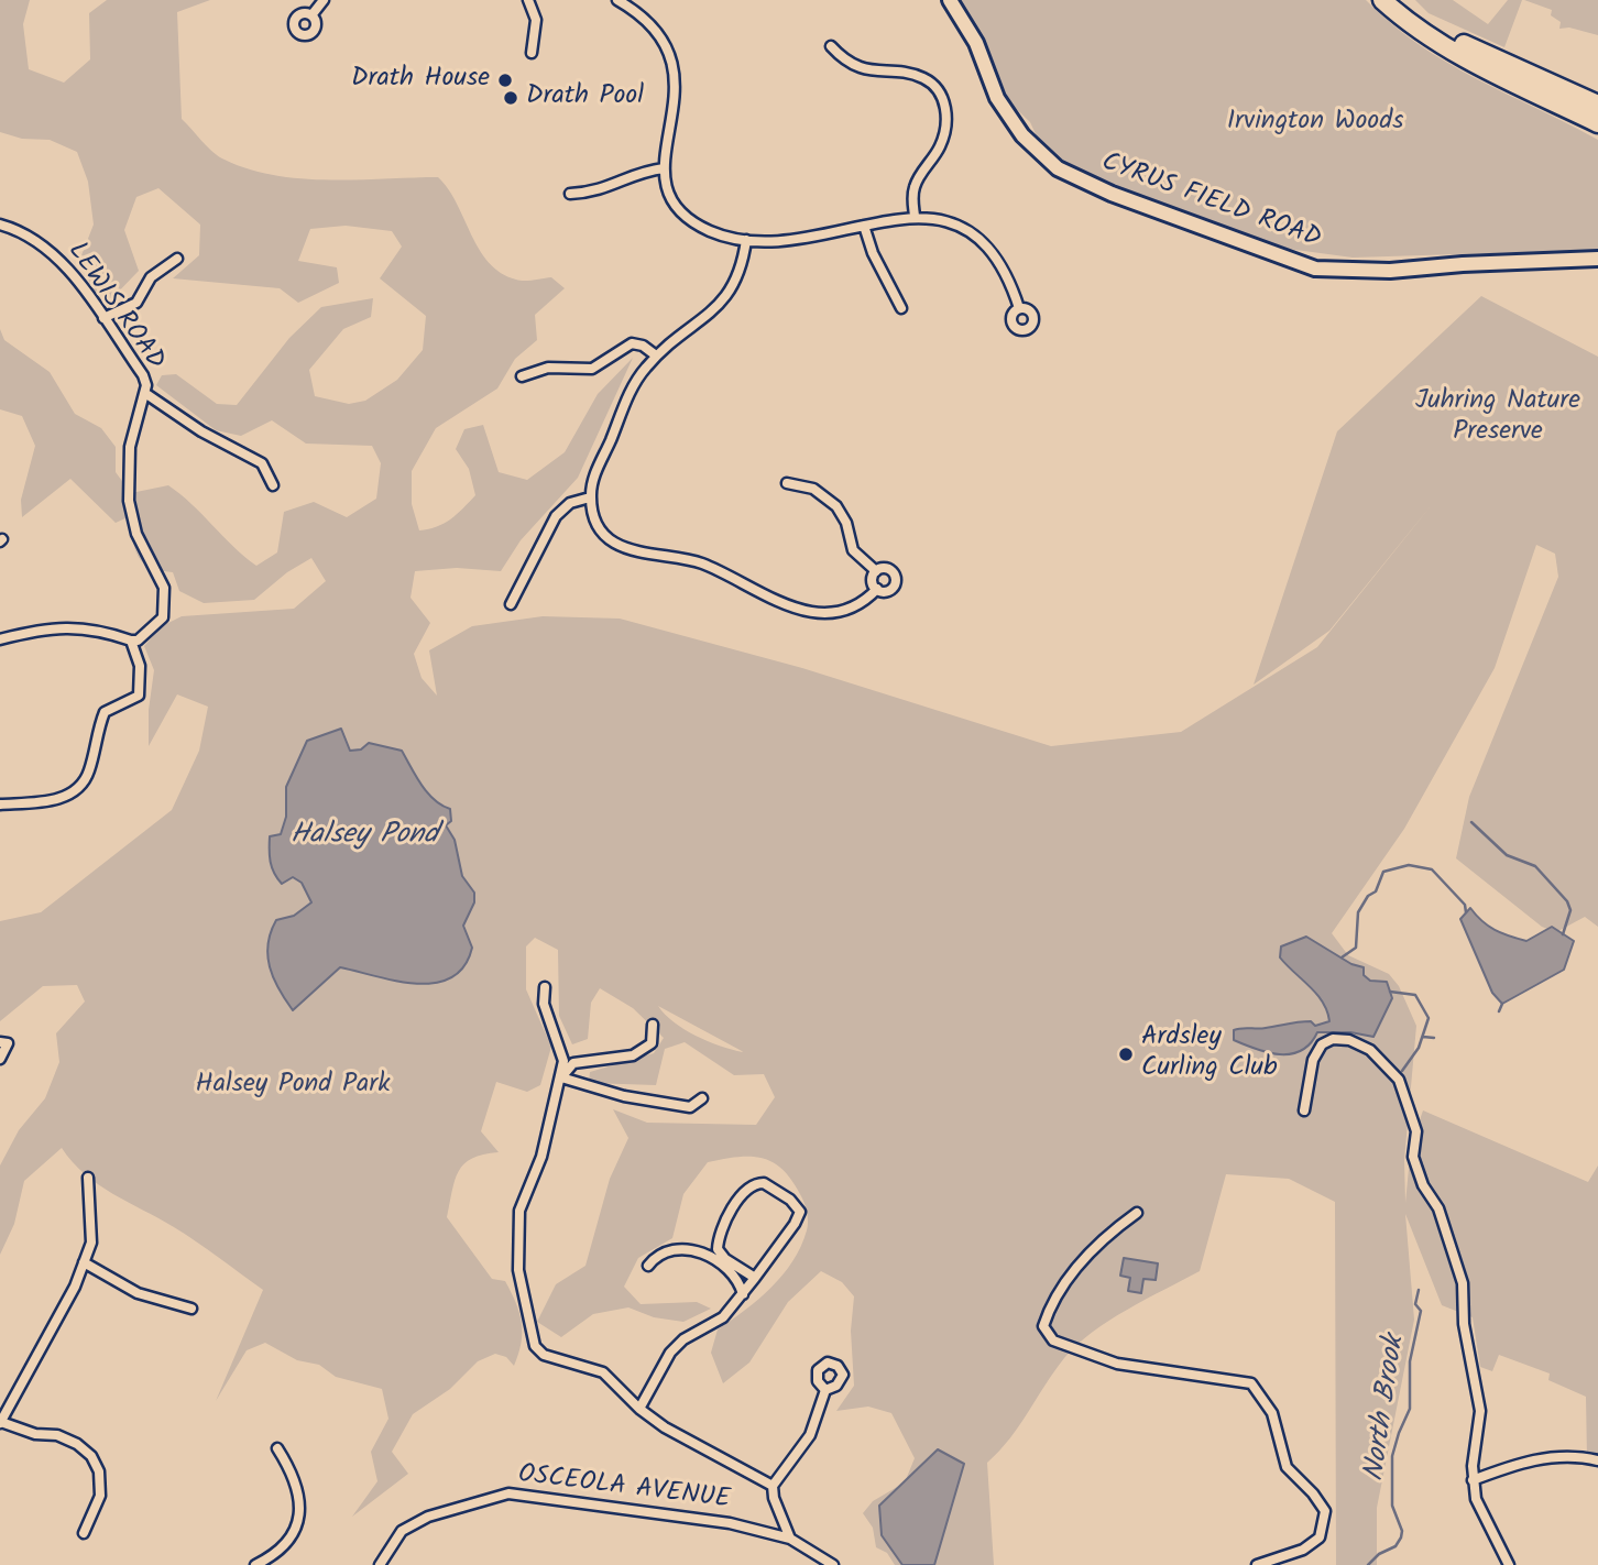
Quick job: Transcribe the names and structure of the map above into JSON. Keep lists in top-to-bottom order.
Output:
{
  "streets": {
    "street": ["CYRUS FIELD ROAD", "LEWIS ROAD", "OSCEOLA AVENUE"]
  },
  "water": ["Halsey Pond", "North Brook"],
  "parks": ["Irvington Woods", "Juhring Nature Preserve", "Halsey Pond Park"],
  "places": ["Drath House", "Drath Pool", "Ardsley Curling Club"]
}
